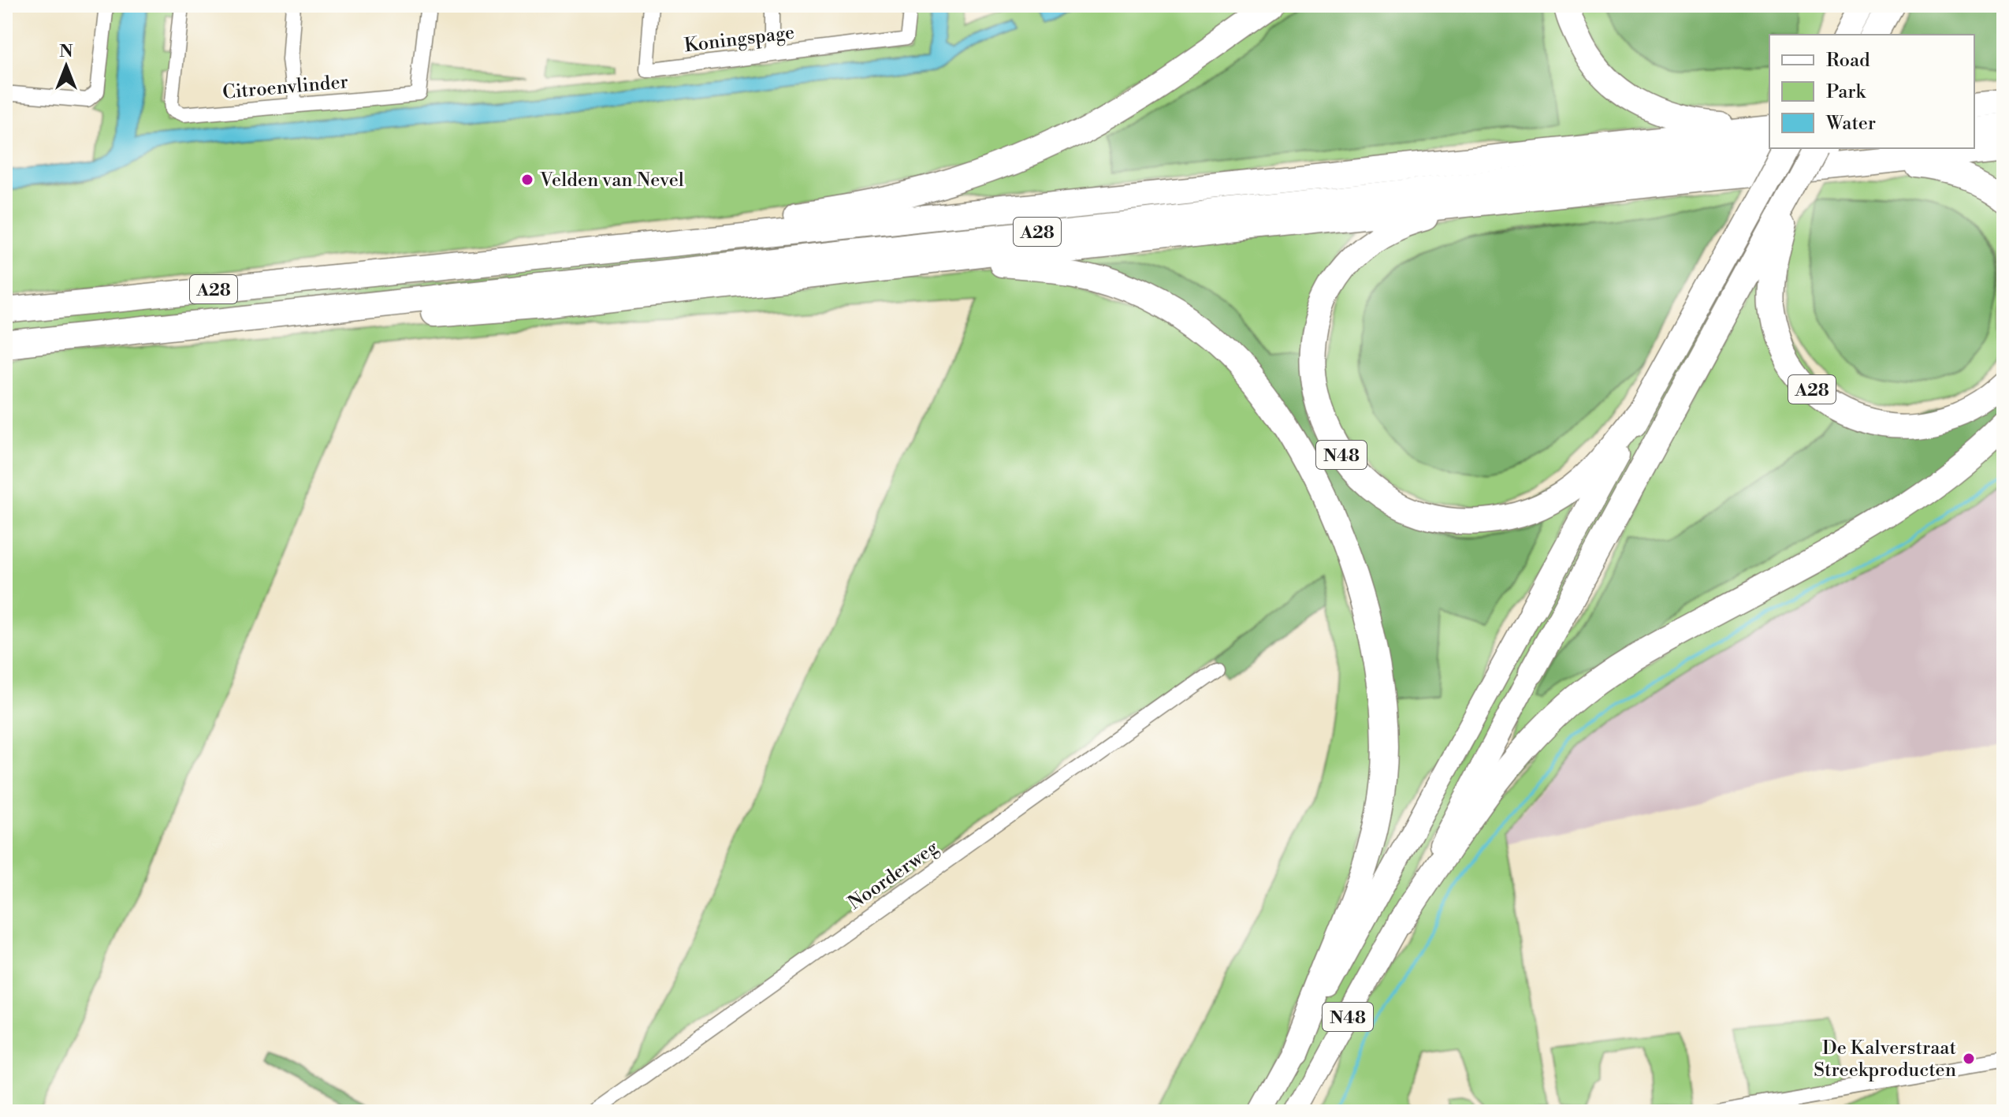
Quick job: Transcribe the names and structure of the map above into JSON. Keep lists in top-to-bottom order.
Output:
{
  "streets": {
    "highway": ["A28", "N48"],
    "street": ["Koningspage", "Citroenvlinder", "Noorderweg"]
  },
  "crossings": [
    ["A28", "N48"]
  ],
  "places": ["Velden van Nevel", "De Kalverstraat Streekproducten"],
  "legend": ["Road", "Park", "Water"],
  "north": "top"
}
